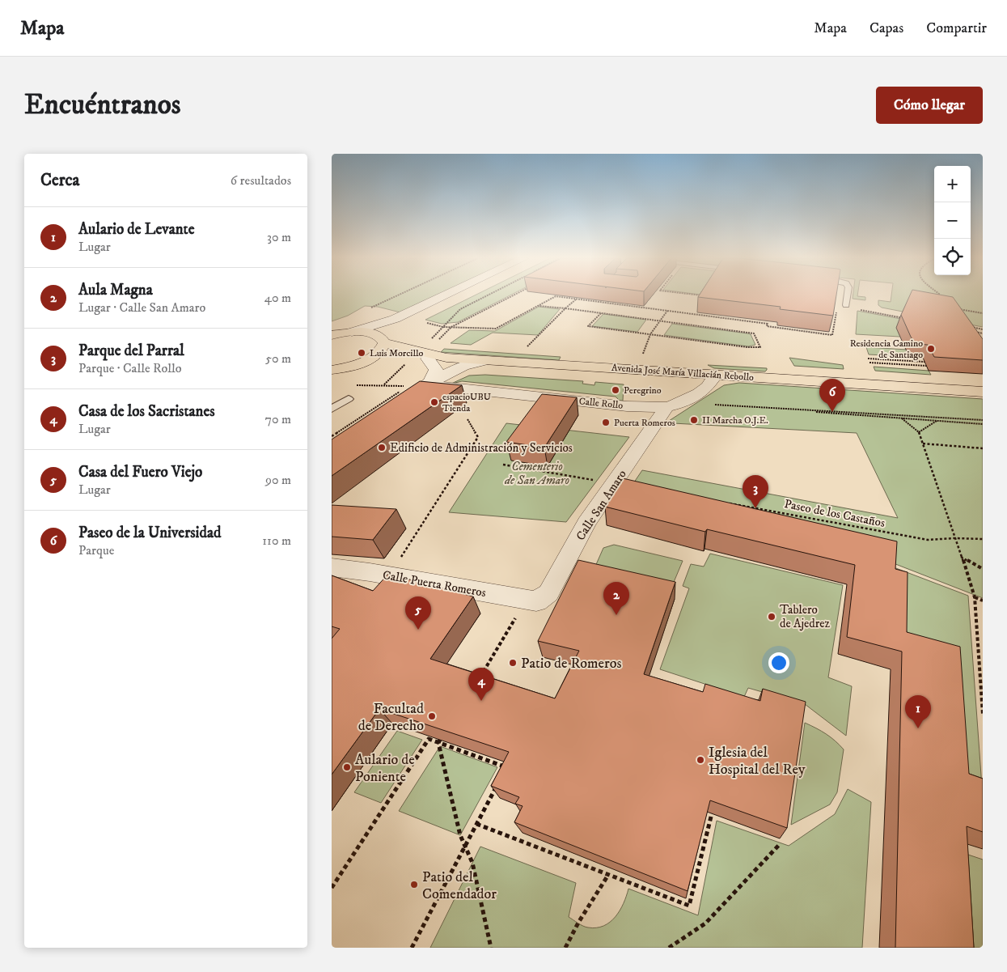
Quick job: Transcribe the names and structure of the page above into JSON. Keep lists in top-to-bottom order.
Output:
{
  "streets": {
    "highway": ["Avenida José María Villacián Rebollo"],
    "street": ["Calle Rollo", "Calle San Amaro", "Calle Puerta Romeros"],
    "path": ["Paseo de los Castaños"]
  },
  "crossings": [
    ["Avenida José María Villacián Rebollo", "Calle Rollo"],
    ["Calle Rollo", "Calle San Amaro"],
    ["Calle San Amaro", "Calle Puerta Romeros"]
  ],
  "parks": ["Cementerio de San Amaro"],
  "places": [
    "Residencia Camino de Santiago",
    "Luis Morcillo",
    "Peregrino",
    "espacioUBU Tienda",
    "II Marcha O.J.E.",
    "Puerta Romeros",
    "Edificio de Administración y Servicios",
    "Tablero de Ajedrez",
    "Patio de Romeros",
    "Facultad de Derecho",
    "Iglesia del Hospital del Rey",
    "Aulario de Poniente",
    "Patio del Comendador"
  ],
  "page": {
    "header": "Mapa",
    "nav": ["Mapa", "Capas", "Compartir"],
    "buttons": "Cómo llegar",
    "title": "Encuéntranos",
    "heading": ["Cerca", "6 resultados"],
    "map_buttons": ["+", "−"],
    "list": [
      {
        "mark": "1",
        "name": "Aulario de Levante",
        "note": "Lugar",
        "value": "30 m"
      },
      {
        "mark": "2",
        "name": "Aula Magna",
        "note": "Lugar · Calle San Amaro",
        "value": "40 m"
      },
      {
        "mark": "3",
        "name": "Parque del Parral",
        "note": "Parque · Calle Rollo",
        "value": "50 m"
      },
      {
        "mark": "4",
        "name": "Casa de los Sacristanes",
        "note": "Lugar",
        "value": "70 m"
      },
      {
        "mark": "5",
        "name": "Casa del Fuero Viejo",
        "note": "Lugar",
        "value": "90 m"
      },
      {
        "mark": "6",
        "name": "Paseo de la Universidad",
        "note": "Parque",
        "value": "110 m"
      }
    ],
    "pins": [
      "6",
      "3",
      "2",
      "5",
      "4",
      "1"
    ]
  }
}
